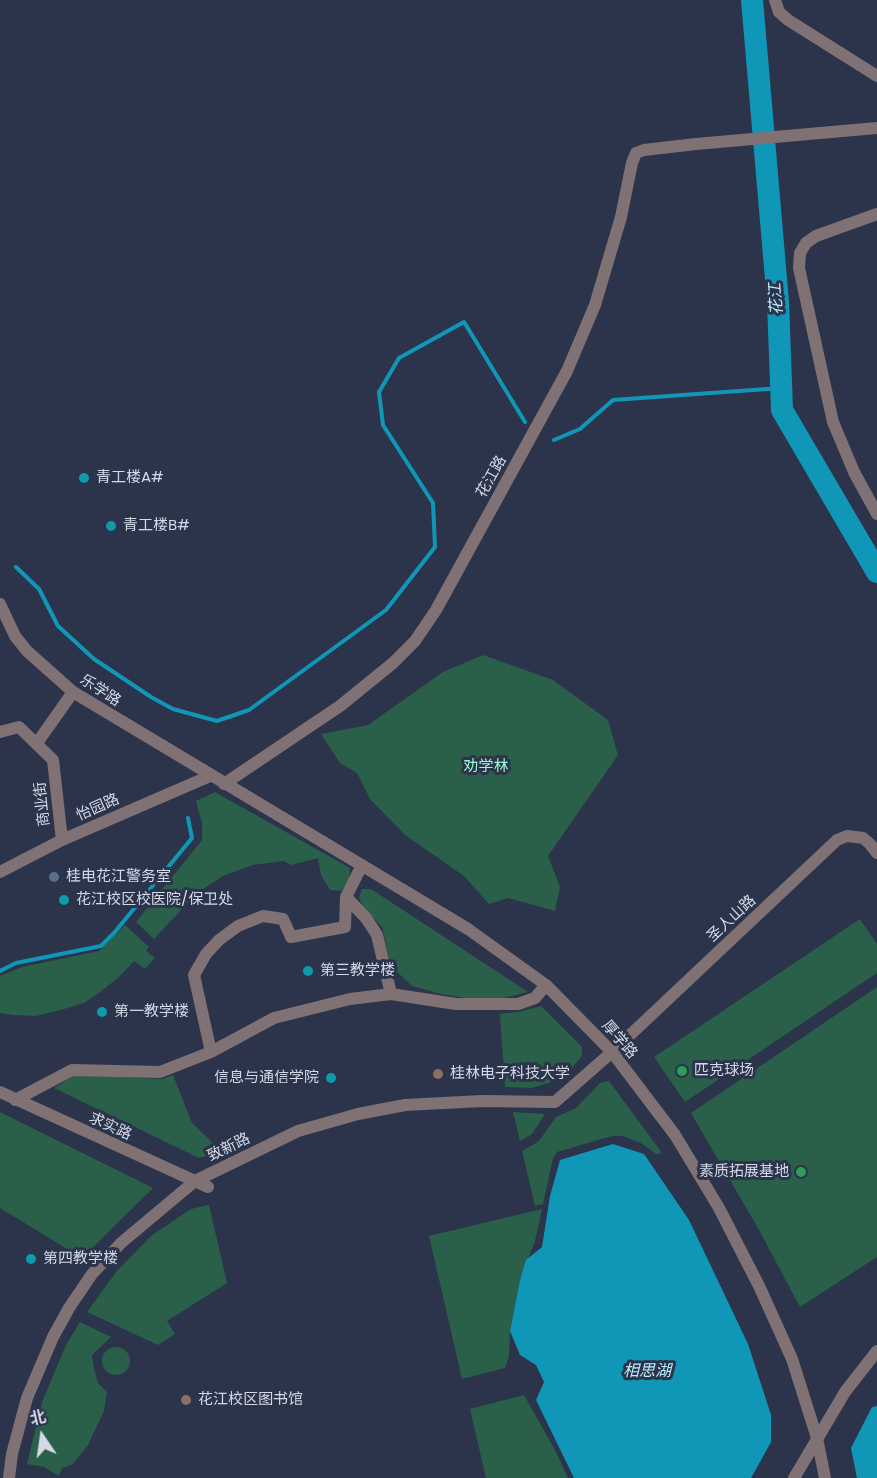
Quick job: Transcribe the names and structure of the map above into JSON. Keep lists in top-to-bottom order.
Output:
{
  "streets": {
    "street": [
      "花江路",
      "乐学路",
      "商业街",
      "怡园路",
      "圣人山路",
      "厚学路",
      "求实路",
      "致新路"
    ]
  },
  "crossings": [
    ["花江路", "厚学路"],
    ["乐学路", "怡园路"],
    ["乐学路", "厚学路"],
    ["商业街", "怡园路"],
    ["怡园路", "厚学路"],
    ["圣人山路", "厚学路"],
    ["圣人山路", "致新路"],
    ["厚学路", "致新路"],
    ["求实路", "致新路"]
  ],
  "water": ["花江", "相思湖"],
  "parks": ["劝学林"],
  "places": [
    "青工楼A#",
    "青工楼B#",
    "桂电花江警务室",
    "花江校区校医院/保卫处",
    "第三教学楼",
    "第一教学楼",
    "匹克球场",
    "桂林电子科技大学",
    "信息与通信学院",
    "素质拓展基地",
    "第四教学楼",
    "花江校区图书馆"
  ],
  "north": "top"
}
